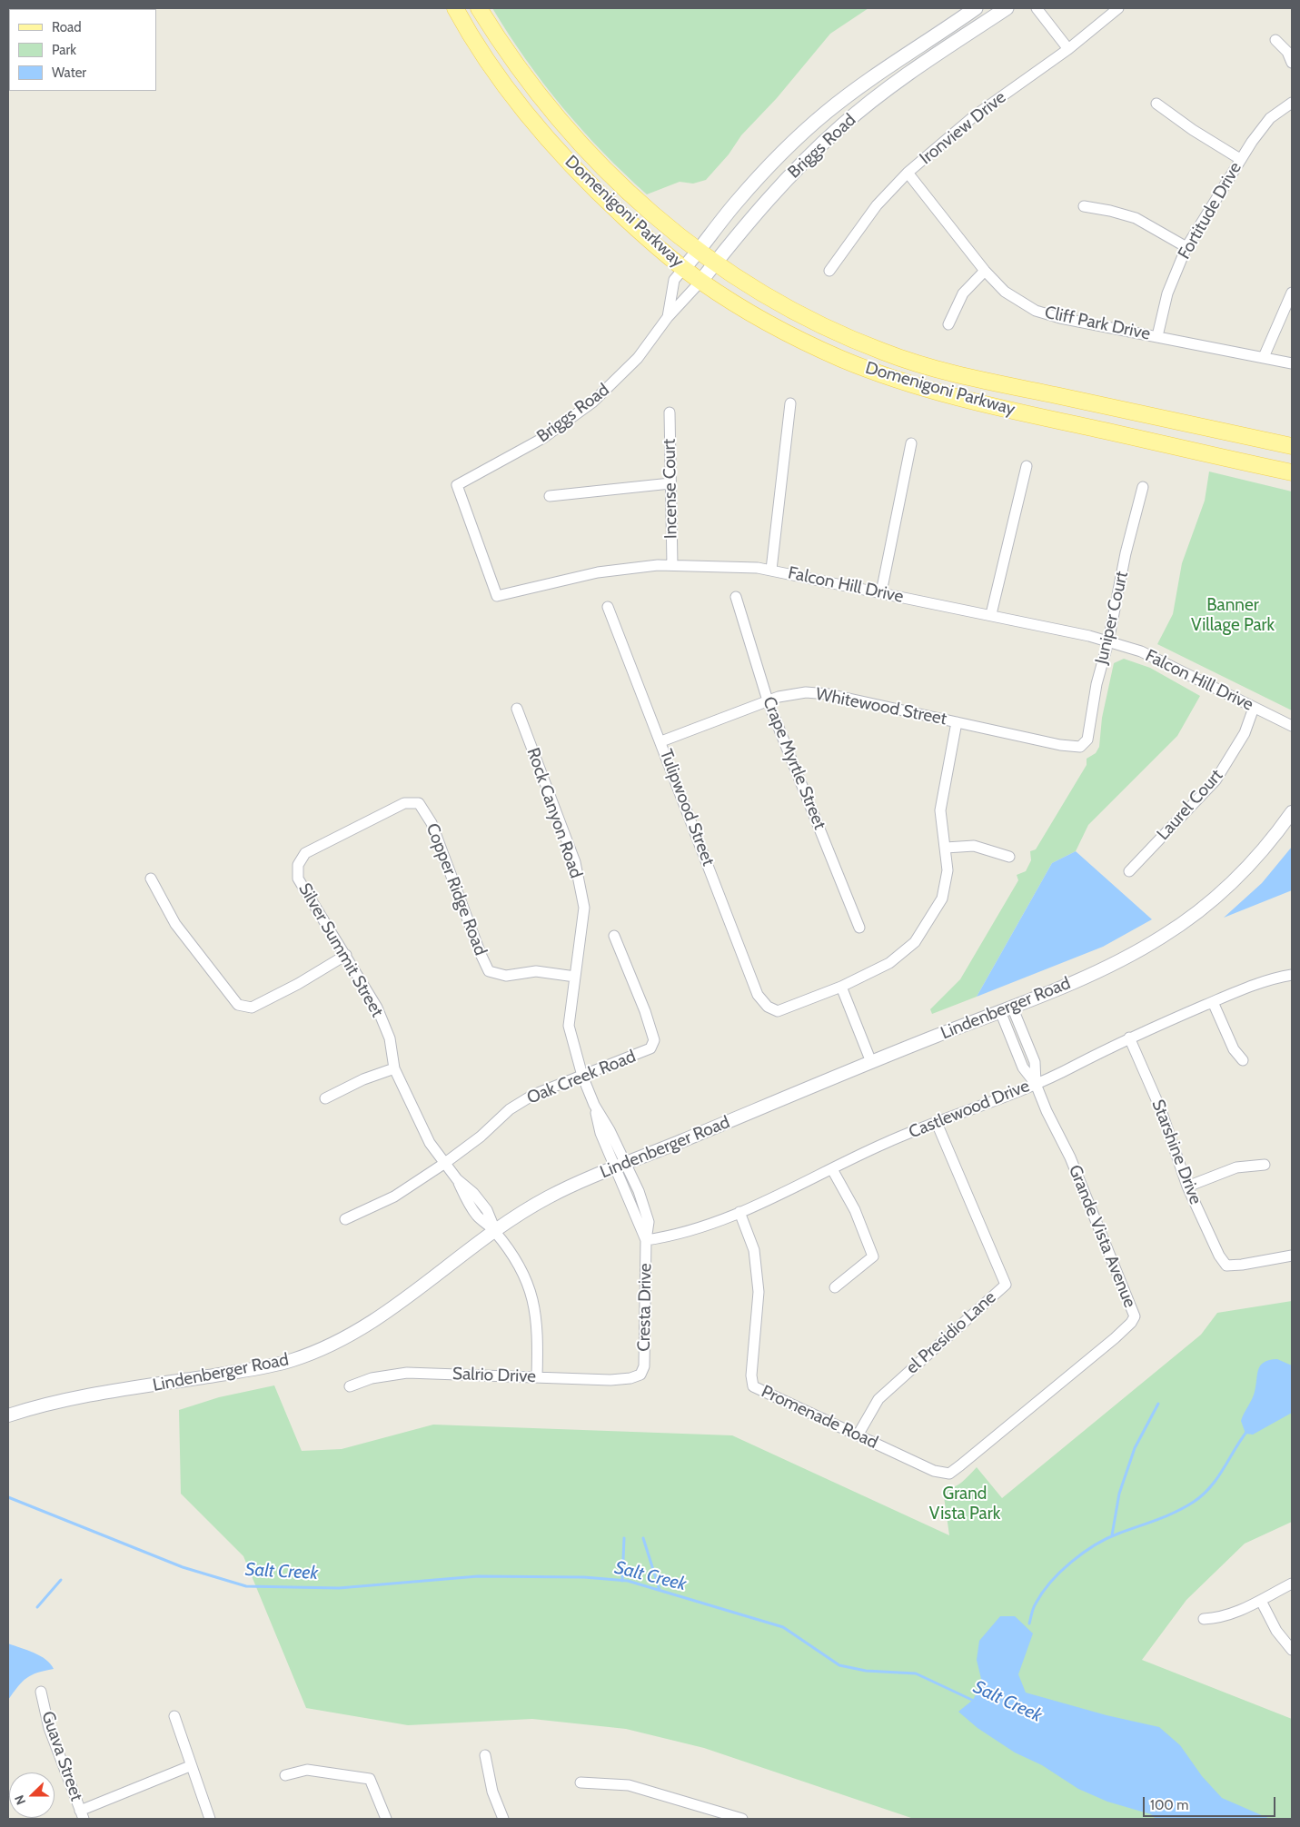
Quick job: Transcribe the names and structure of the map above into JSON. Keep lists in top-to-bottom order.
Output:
{
  "streets": {
    "main road": ["Briggs Road", "Domenigoni Parkway"],
    "street": [
      "Ironview Drive",
      "Fortitude Drive",
      "Cliff Park Drive",
      "Incense Court",
      "Falcon Hill Drive",
      "Juniper Court",
      "Whitewood Street",
      "Crape Myrtle Street",
      "Laurel Court",
      "Tulipwood Street",
      "Rock Canyon Road",
      "Copper Ridge Road",
      "Silver Summit Street",
      "Lindenberger Road",
      "Oak Creek Road",
      "Castlewood Drive",
      "Starshine Drive",
      "Grande Vista Avenue",
      "Cresta Drive",
      "el Presidio Lane",
      "Salrio Drive",
      "Promenade Road",
      "Guava Street"
    ]
  },
  "crossings": [
    ["Ironview Drive", "Cliff Park Drive"],
    ["Briggs Road", "Domenigoni Parkway"],
    ["Briggs Road", "Falcon Hill Drive"],
    ["Fortitude Drive", "Cliff Park Drive"],
    ["Incense Court", "Falcon Hill Drive"],
    ["Falcon Hill Drive", "Juniper Court"],
    ["Falcon Hill Drive", "Laurel Court"],
    ["Juniper Court", "Whitewood Street"],
    ["Whitewood Street", "Crape Myrtle Street"],
    ["Whitewood Street", "Tulipwood Street"],
    ["Rock Canyon Road", "Copper Ridge Road"],
    ["Rock Canyon Road", "Lindenberger Road"],
    ["Rock Canyon Road", "Oak Creek Road"],
    ["Rock Canyon Road", "Cresta Drive"],
    ["Copper Ridge Road", "Silver Summit Street"],
    ["Silver Summit Street", "Lindenberger Road"],
    ["Silver Summit Street", "Oak Creek Road"],
    ["Silver Summit Street", "Salrio Drive"],
    ["Lindenberger Road", "Grande Vista Avenue"],
    ["Lindenberger Road", "Cresta Drive"],
    ["Castlewood Drive", "Starshine Drive"],
    ["Castlewood Drive", "Grande Vista Avenue"],
    ["Castlewood Drive", "Cresta Drive"],
    ["Castlewood Drive", "el Presidio Lane"],
    ["Castlewood Drive", "Promenade Road"],
    ["Grande Vista Avenue", "Promenade Road"],
    ["Cresta Drive", "Salrio Drive"],
    ["el Presidio Lane", "Promenade Road"]
  ],
  "water": ["Salt Creek"],
  "parks": ["Banner Village Park", "Grand Vista Park"],
  "legend": ["Road", "Park", "Water"],
  "scale_bar": "100 m",
  "north": "left"
}
